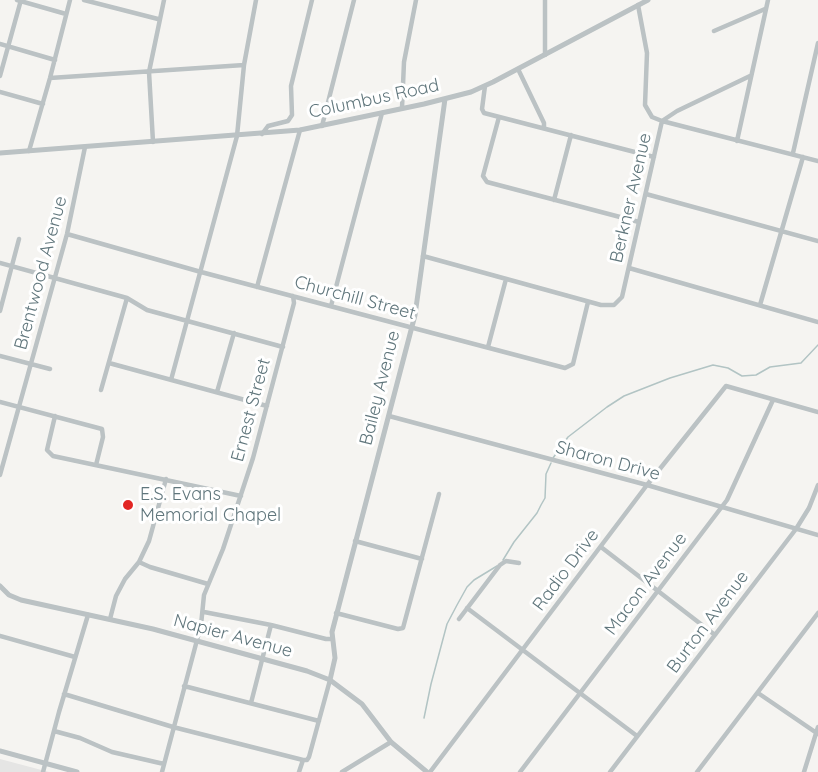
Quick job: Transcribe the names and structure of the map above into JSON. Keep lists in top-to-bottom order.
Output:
{
  "streets": {
    "street": [
      "Columbus Road",
      "Berkner Avenue",
      "Brentwood Avenue",
      "Churchill Street",
      "Bailey Avenue",
      "Ernest Street",
      "Sharon Drive",
      "Radio Drive",
      "Macon Avenue",
      "Burton Avenue",
      "Napier Avenue"
    ]
  },
  "crossings": [
    ["Columbus Road", "Berkner Avenue"],
    ["Columbus Road", "Brentwood Avenue"],
    ["Columbus Road", "Bailey Avenue"],
    ["Berkner Avenue", "Churchill Street"],
    ["Brentwood Avenue", "Churchill Street"],
    ["Churchill Street", "Bailey Avenue"],
    ["Churchill Street", "Ernest Street"],
    ["Bailey Avenue", "Sharon Drive"],
    ["Bailey Avenue", "Napier Avenue"],
    ["Ernest Street", "Napier Avenue"],
    ["Sharon Drive", "Radio Drive"],
    ["Sharon Drive", "Macon Avenue"],
    ["Sharon Drive", "Burton Avenue"],
    ["Radio Drive", "Macon Avenue"],
    ["Radio Drive", "Napier Avenue"]
  ],
  "places": ["E.S. Evans Memorial Chapel"]
}
